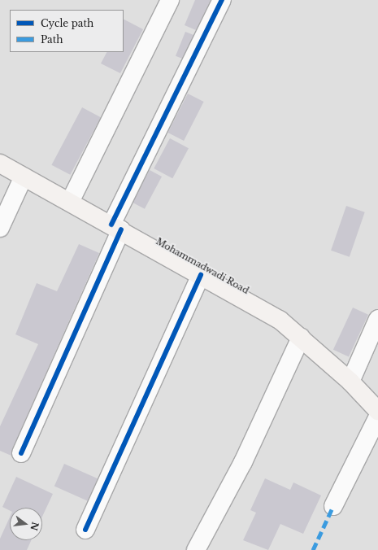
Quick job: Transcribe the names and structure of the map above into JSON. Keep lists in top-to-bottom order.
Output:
{
  "streets": {
    "main road": ["Mohammadwadi Road"]
  },
  "legend": ["Cycle path", "Path"],
  "north": "right"
}
